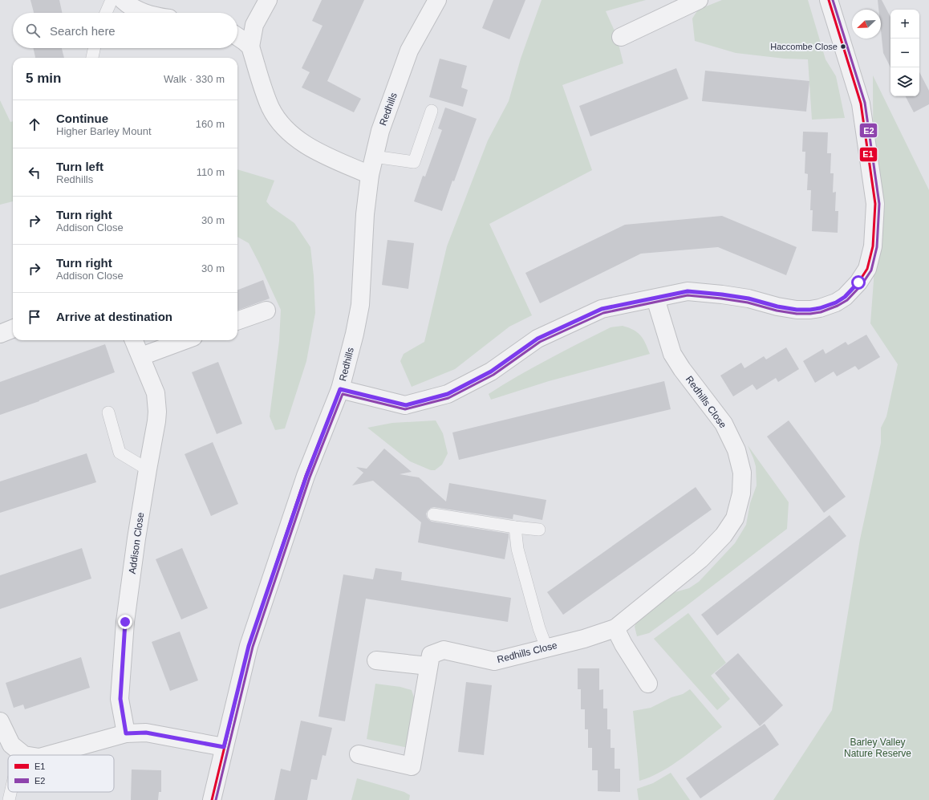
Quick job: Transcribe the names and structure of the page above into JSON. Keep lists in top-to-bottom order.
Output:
{
  "streets": {
    "street": ["Redhills", "Redhills Close", "Addison Close"]
  },
  "parks": ["Barley Valley Nature Reserve"],
  "places": ["Haccombe Close"],
  "lines": ["transit line E1", "transit line E2"],
  "legend": ["E1", "E2"],
  "north": "bottom left",
  "page": {
    "map_buttons": ["+", "−"],
    "search": "Search here",
    "heading": ["5 min", "Walk · 330 m"],
    "list": [
      ["Continue", "Higher Barley Mount", "160 m"],
      ["Turn left", "Redhills", "110 m"],
      ["Turn right", "Addison Close", "30 m"],
      ["Turn right", "Addison Close", "30 m"],
      "Arrive at destination"
    ]
  }
}
